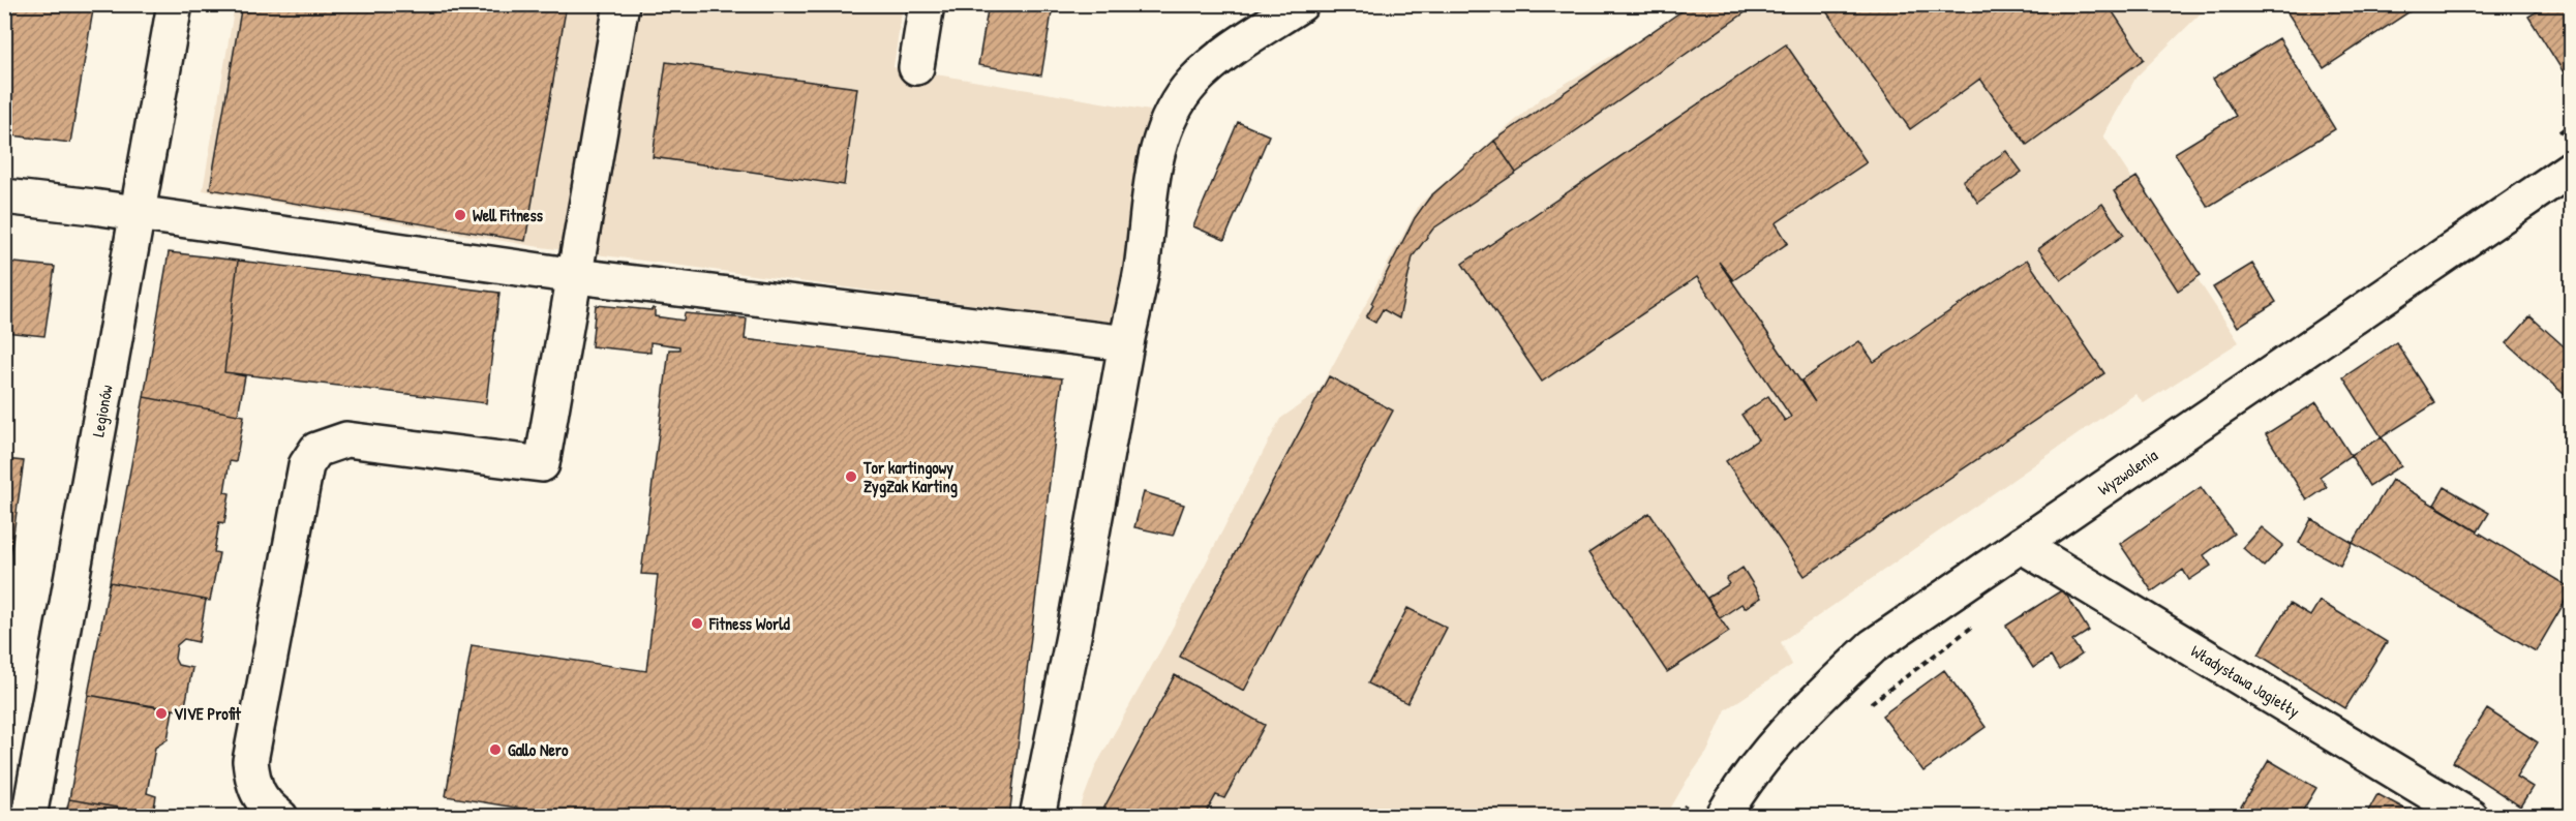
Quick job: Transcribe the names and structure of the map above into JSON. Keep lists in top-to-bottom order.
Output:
{
  "streets": {
    "street": ["Legionów", "Wyzwolenia", "Władysława Jagiełły"]
  },
  "crossings": [
    ["Wyzwolenia", "Władysława Jagiełły"]
  ],
  "places": [
    "Well Fitness",
    "Tor kartingowy ZygZak Karting",
    "Fitness World",
    "VIVE Profit",
    "Gallo Nero"
  ]
}
